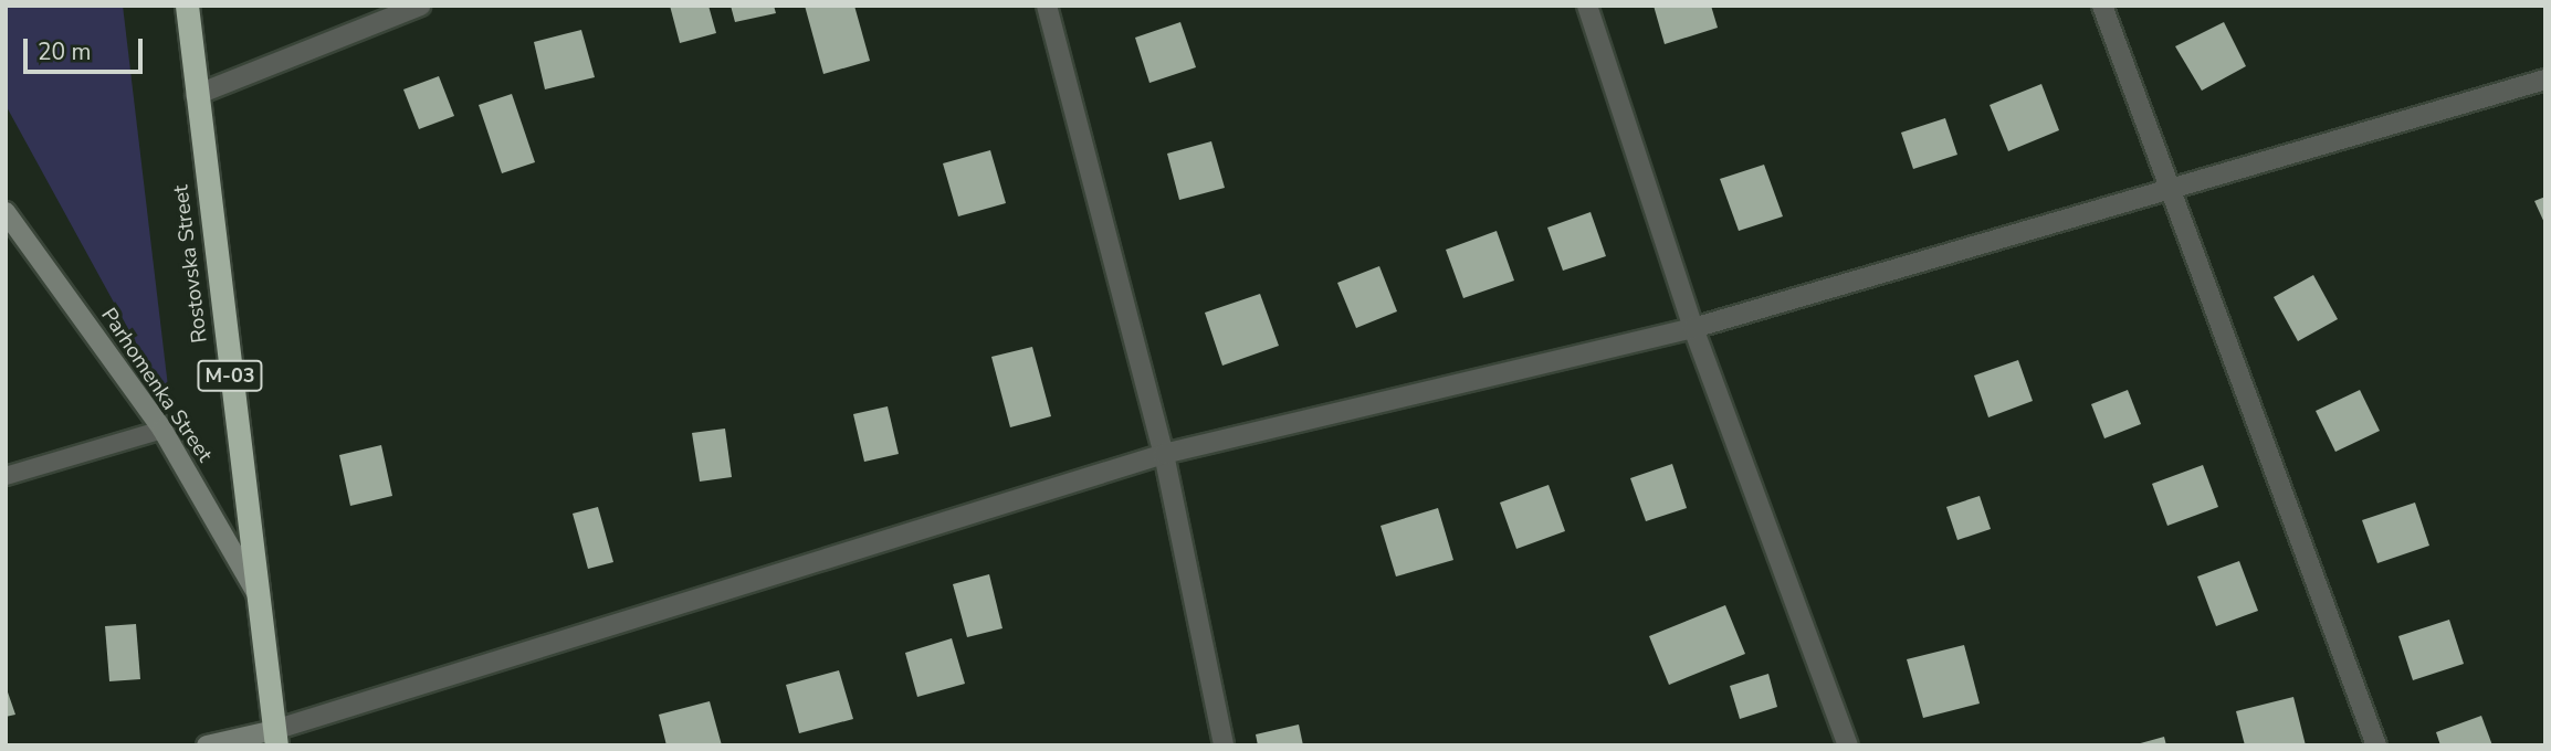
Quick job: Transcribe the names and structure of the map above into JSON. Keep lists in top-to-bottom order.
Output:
{
  "streets": {
    "highway": ["Rostovska Street", "М-03"],
    "main road": ["Parhomenka Street"]
  },
  "crossings": [
    ["Rostovska Street", "Parhomenka Street"]
  ],
  "scale_bar": "20 m"
}
